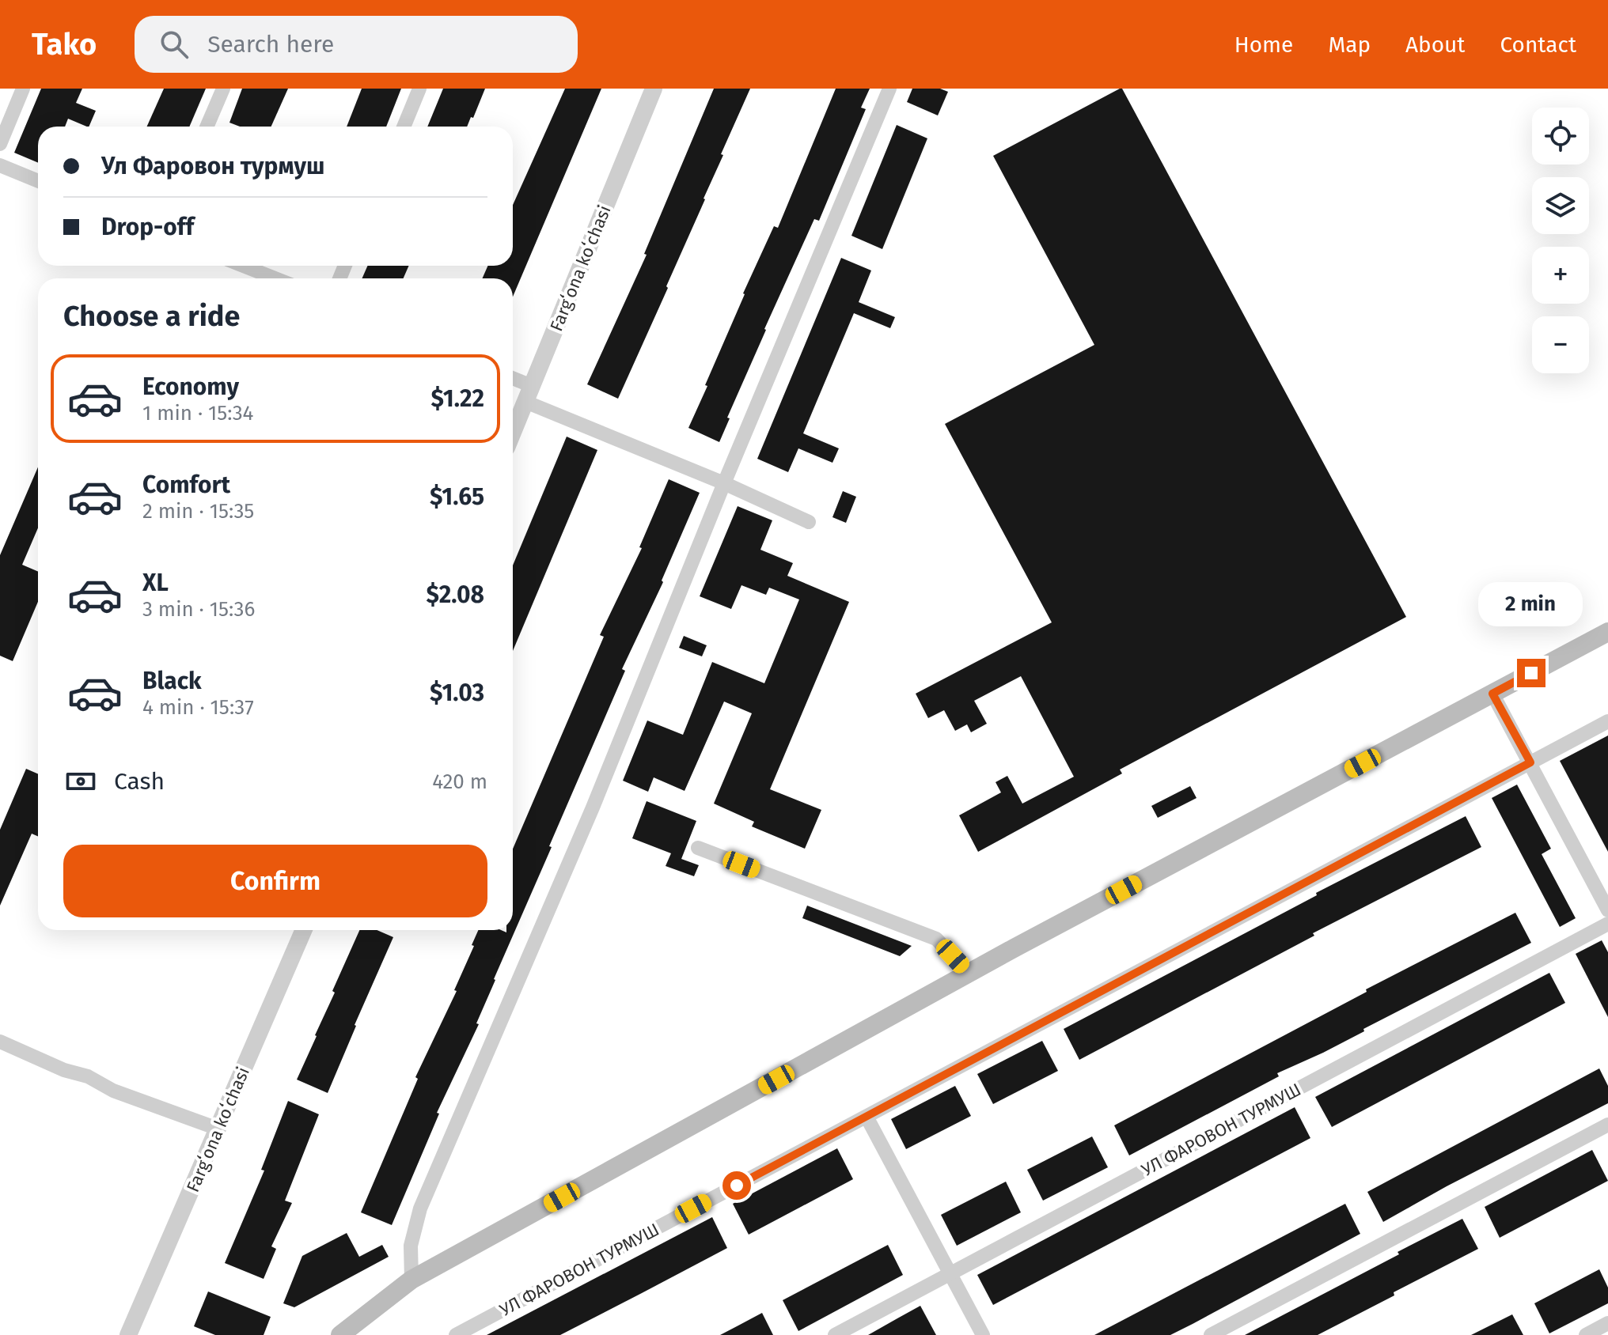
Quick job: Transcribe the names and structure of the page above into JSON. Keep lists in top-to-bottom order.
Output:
{
  "streets": {
    "street": ["Fargʻona koʻchasi", "УЛ ФАРОВОН ТУРМУШ"]
  },
  "page": {
    "header": "Tako",
    "search": "Search here",
    "nav": [
      "Home",
      "Map",
      "About",
      "Contact"
    ],
    "map_buttons": ["+", "−"],
    "banner": ["Ул Фаровон турмуш", "Drop-off"],
    "heading": "Choose a ride",
    "list": [
      {
        "name": "Economy",
        "note": "1 min · 15:34",
        "value": "$1.22"
      },
      {
        "name": "Comfort",
        "note": "2 min · 15:35",
        "value": "$1.65"
      },
      {
        "name": "XL",
        "note": "3 min · 15:36",
        "value": "$2.08"
      },
      {
        "name": "Black",
        "note": "4 min · 15:37",
        "value": "$1.03"
      }
    ],
    "bubble": "2 min",
    "pay": ["Cash", "420 m"],
    "buttons": "Confirm"
  }
}
